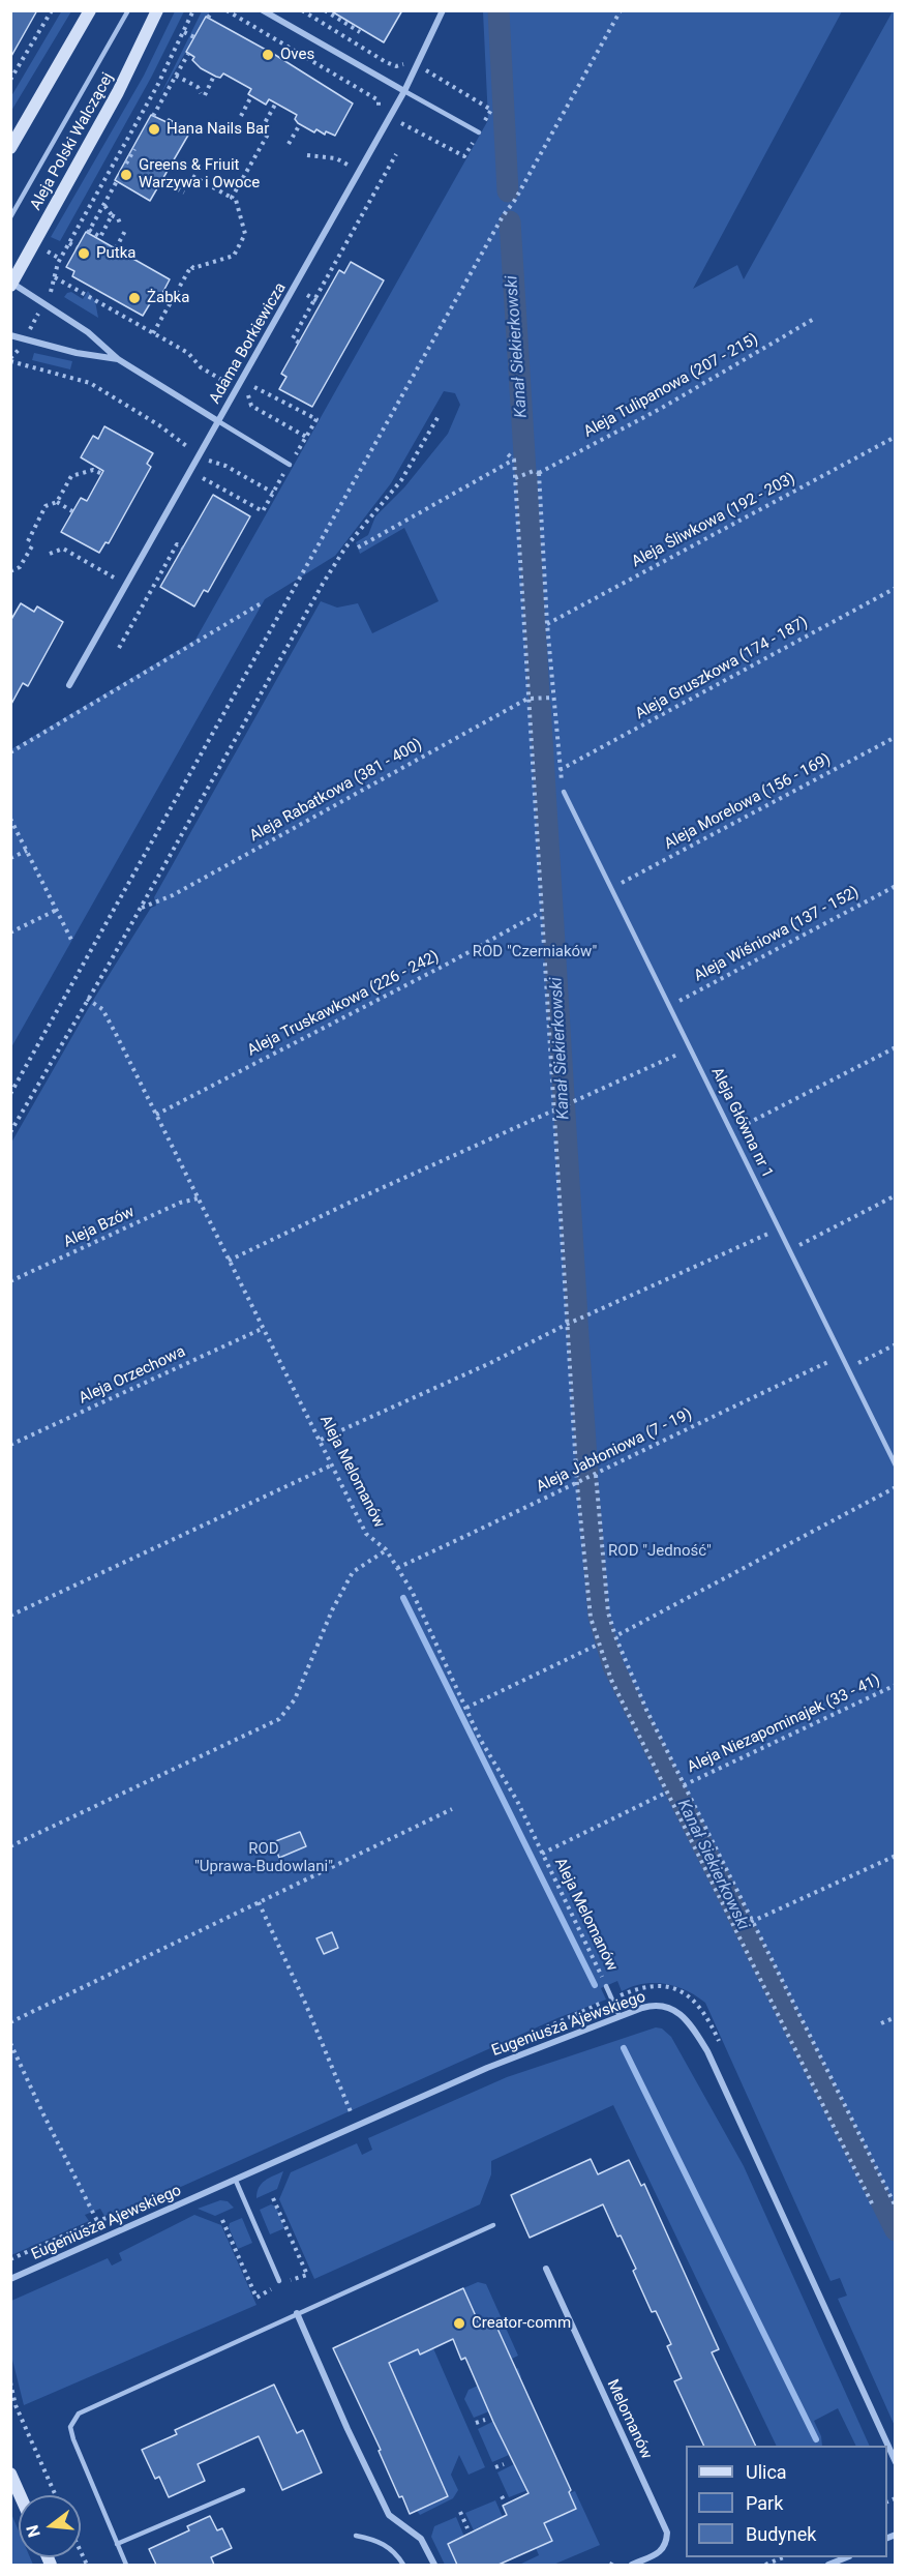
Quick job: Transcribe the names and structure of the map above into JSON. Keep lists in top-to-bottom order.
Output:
{
  "streets": {
    "main road": ["Aleja Polski Walczącej"],
    "street": ["Adama Borkiewicza", "Eugeniusza Ajewskiego", "Melomanów"],
    "lane": ["Aleja Główna nr 1"],
    "path": [
      "Aleja Tulipanowa (207 - 215)",
      "Aleja Śliwkowa (192 - 203)",
      "Aleja Gruszkowa (174 - 187)",
      "Aleja Rabatkowa (381 - 400)",
      "Aleja Morelowa (156 - 169)",
      "Aleja Wiśniowa (137 - 152)",
      "Aleja Truskawkowa (226 - 242)",
      "Aleja Bzów",
      "Aleja Orzechowa",
      "Aleja Jabłoniowa (7 - 19)",
      "Aleja Melomanów",
      "Aleja Niezapominajek (33 - 41)"
    ]
  },
  "crossings": [
    ["Aleja Morelowa (156 - 169)", "Aleja Główna nr 1"],
    ["Aleja Wiśniowa (137 - 152)", "Aleja Główna nr 1"],
    ["Aleja Truskawkowa (226 - 242)", "Aleja Melomanów"],
    ["Aleja Główna nr 1", "Aleja Jabłoniowa (7 - 19)"],
    ["Aleja Bzów", "Aleja Melomanów"],
    ["Aleja Orzechowa", "Aleja Melomanów"],
    ["Aleja Jabłoniowa (7 - 19)", "Aleja Melomanów"]
  ],
  "water": ["Kanał Siekierkowski"],
  "parks": ["ROD \"Czerniaków\"", "ROD \"Jedność\"", "ROD \"Uprawa-Budowlani\""],
  "places": [
    "Oves",
    "Hana Nails Bar",
    "Greens & Friuit Warzywa i Owoce",
    "Putka",
    "Żabka",
    "Creator-comm"
  ],
  "legend": ["Ulica", "Park", "Budynek"],
  "north": "left"
}
